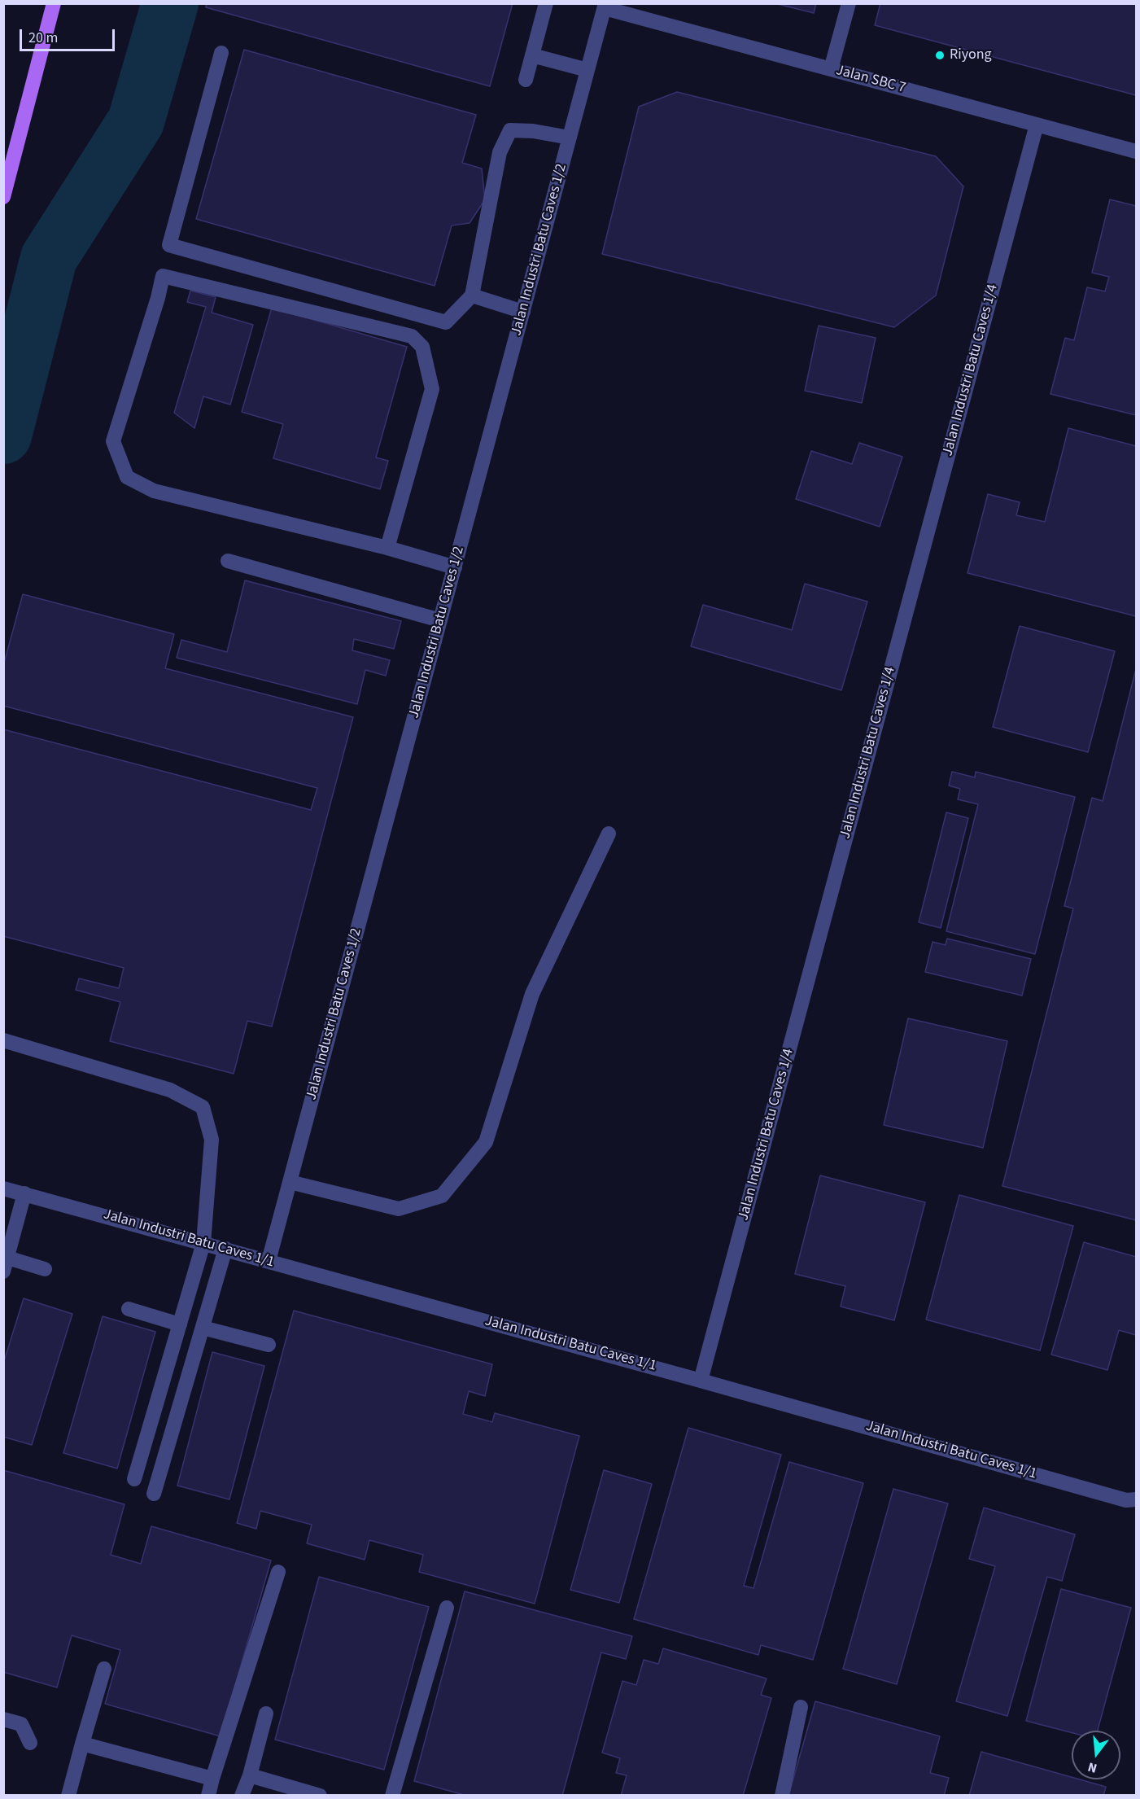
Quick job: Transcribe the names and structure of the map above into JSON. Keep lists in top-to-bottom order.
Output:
{
  "streets": {
    "street": [
      "Jalan SBC 7",
      "Jalan Industri Batu Caves 1/2",
      "Jalan Industri Batu Caves 1/4",
      "Jalan Industri Batu Caves 1/1"
    ]
  },
  "crossings": [
    ["Jalan SBC 7", "Jalan Industri Batu Caves 1/2"],
    ["Jalan SBC 7", "Jalan Industri Batu Caves 1/4"],
    ["Jalan Industri Batu Caves 1/2", "Jalan Industri Batu Caves 1/1"],
    ["Jalan Industri Batu Caves 1/4", "Jalan Industri Batu Caves 1/1"]
  ],
  "places": ["Riyong"],
  "scale_bar": "20 m",
  "north": "bottom"
}
